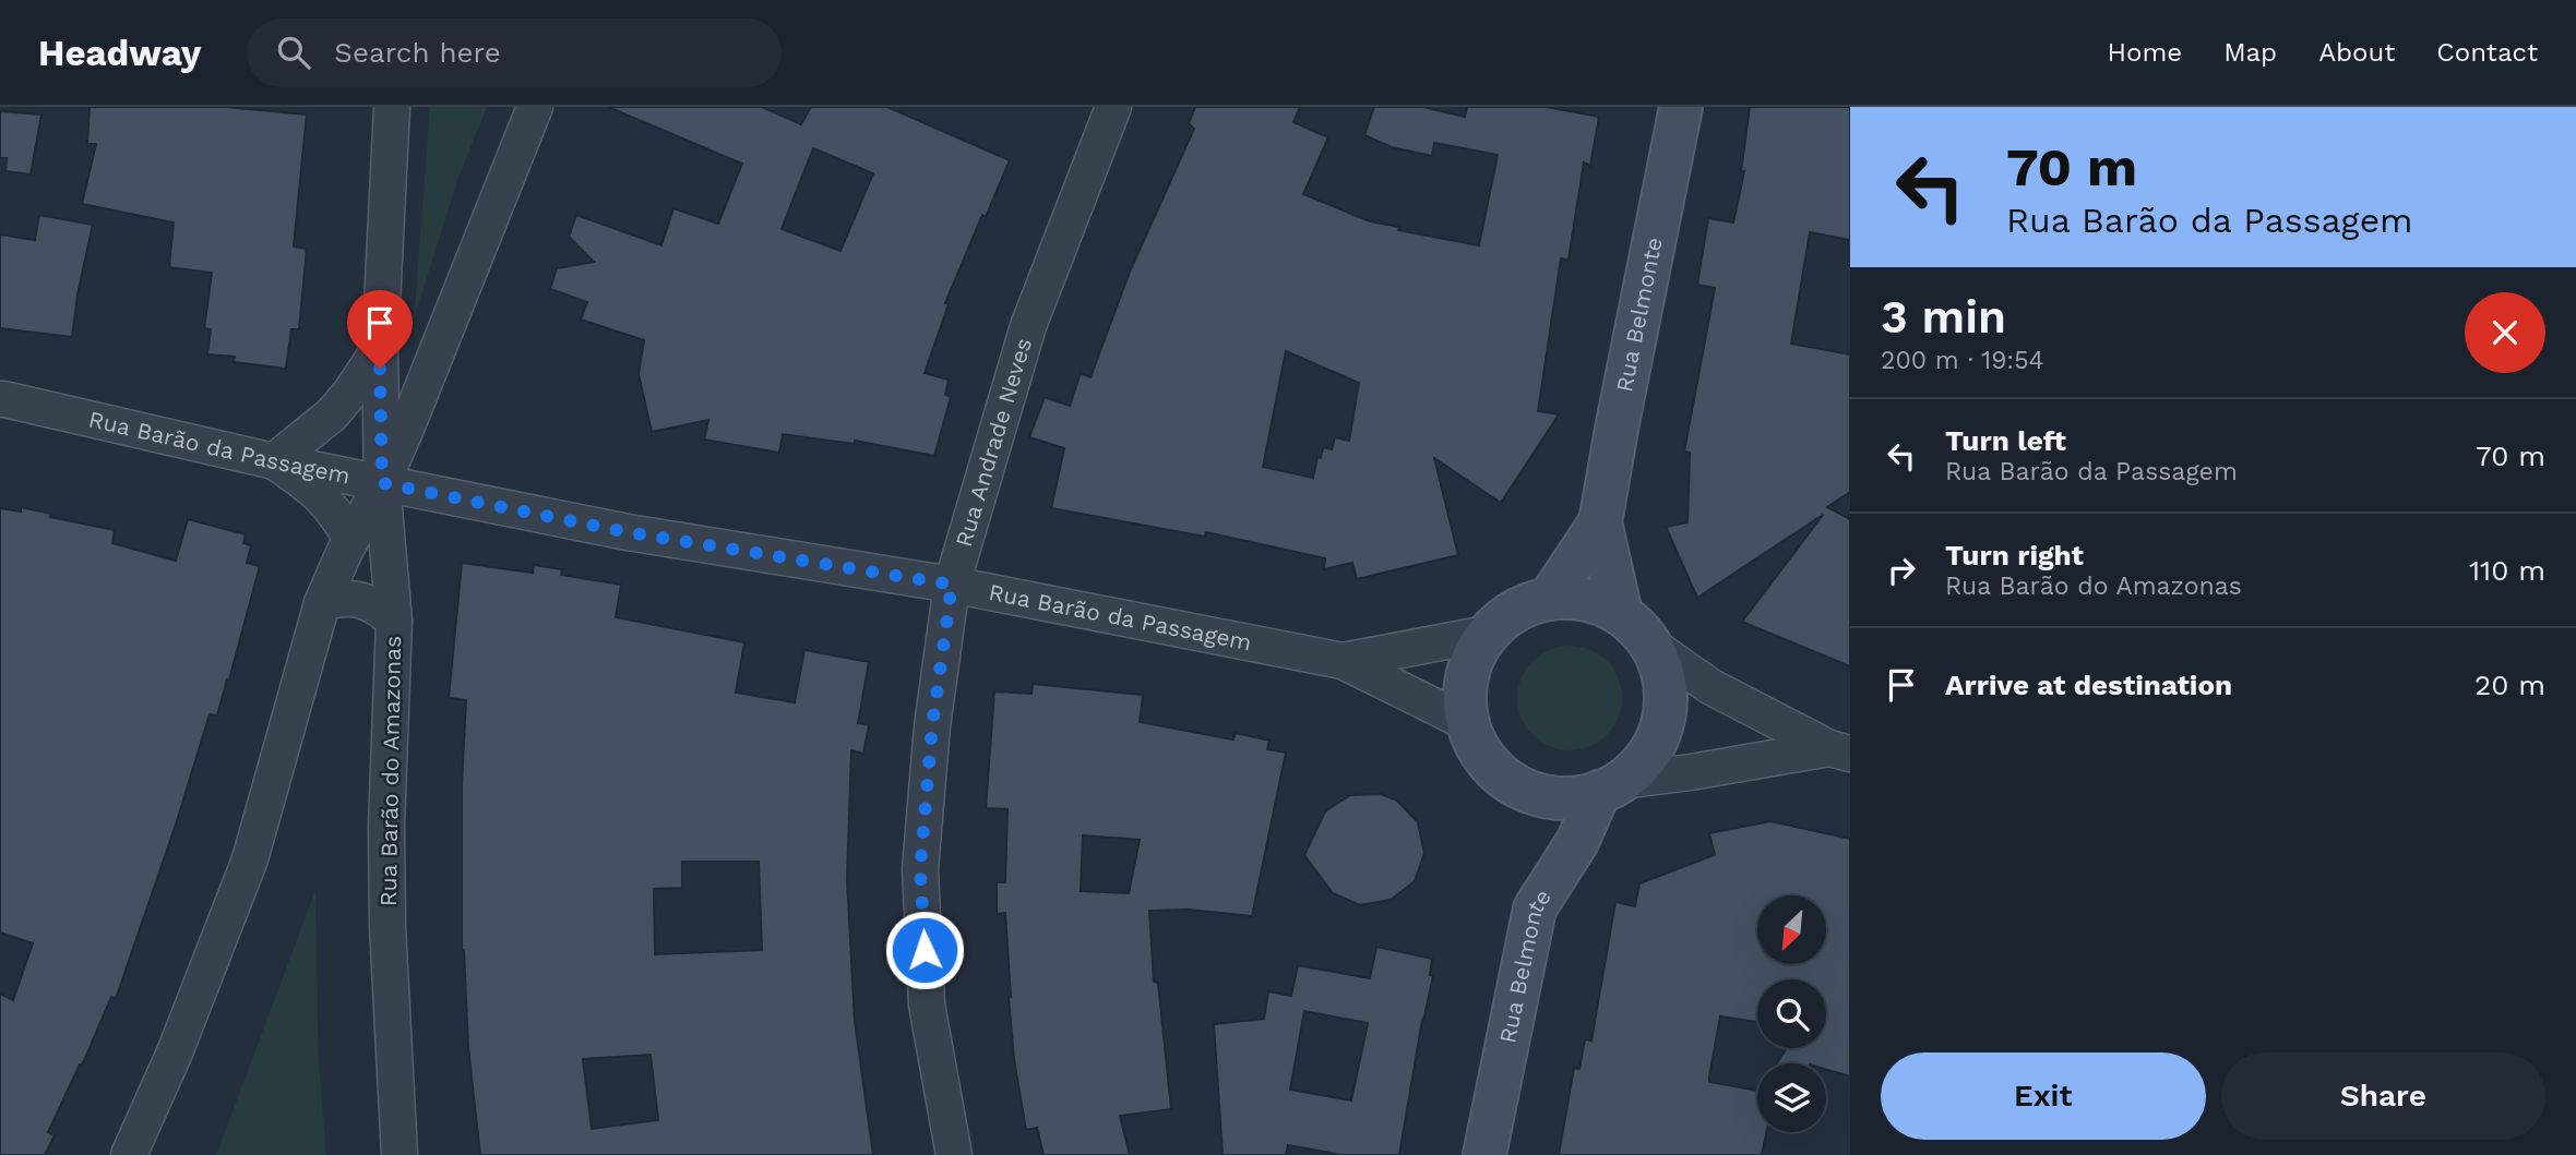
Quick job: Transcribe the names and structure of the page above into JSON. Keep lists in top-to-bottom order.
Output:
{
  "streets": {
    "main road": ["Rua Belmonte"],
    "street": ["Rua Andrade Neves", "Rua Barão da Passagem", "Rua Barão do Amazonas"]
  },
  "crossings": [
    ["Rua Belmonte", "Rua Barão da Passagem"],
    ["Rua Andrade Neves", "Rua Barão da Passagem"],
    ["Rua Barão da Passagem", "Rua Barão do Amazonas"]
  ],
  "north": "bottom left",
  "page": {
    "header": "Headway",
    "search": "Search here",
    "nav": [
      "Home",
      "Map",
      "About",
      "Contact"
    ],
    "turn": ["70 m", "Rua Barão da Passagem"],
    "heading": ["3 min", "200 m · 19:54"],
    "list": [
      {
        "name": "Turn left",
        "note": "Rua Barão da Passagem",
        "value": "70 m"
      },
      {
        "name": "Turn right",
        "note": "Rua Barão do Amazonas",
        "value": "110 m"
      },
      {
        "name": "Arrive at destination",
        "value": "20 m"
      }
    ],
    "buttons": ["Exit", "Share"]
  }
}
